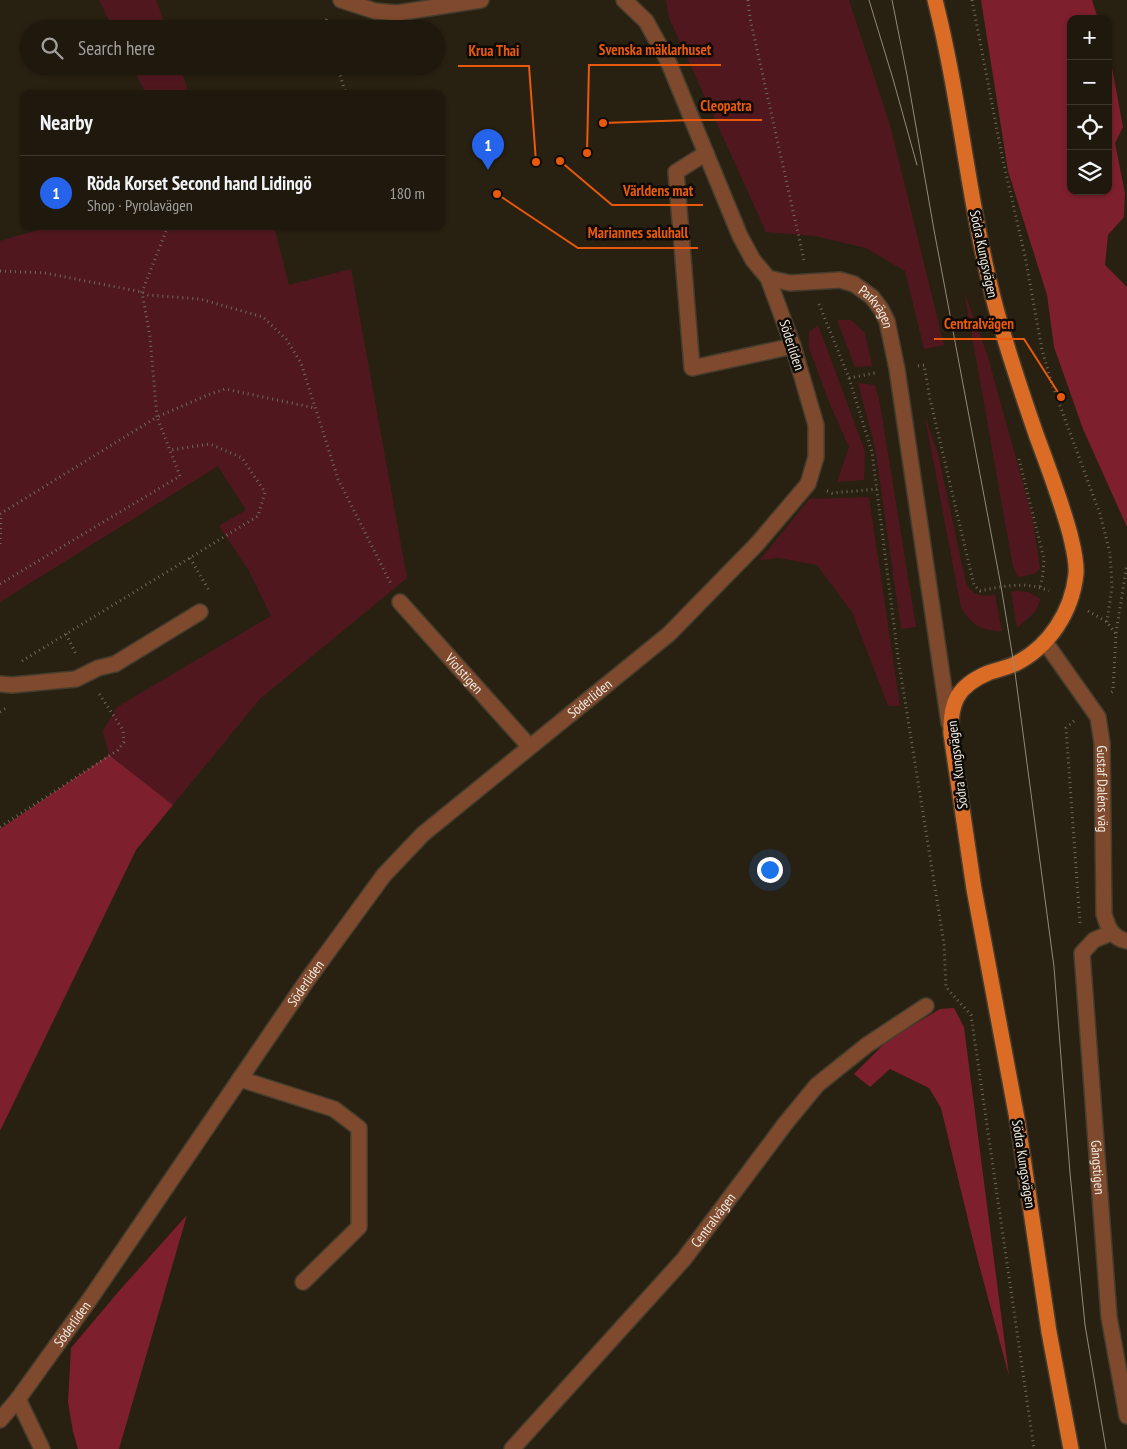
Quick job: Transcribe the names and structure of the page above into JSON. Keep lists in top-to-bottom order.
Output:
{
  "streets": {
    "main road": ["Södra Kungsvägen"],
    "street": [
      "Parkvägen",
      "Söderliden",
      "Violstigen",
      "Gustaf Daléns väg",
      "Gångstigen",
      "Centralvägen"
    ]
  },
  "crossings": [
    ["Södra Kungsvägen", "Parkvägen"],
    ["Södra Kungsvägen", "Gustaf Daléns väg"],
    ["Parkvägen", "Söderliden"],
    ["Söderliden", "Violstigen"]
  ],
  "places": [
    "Cleopatra",
    "Svenska mäklarhuset",
    "Världens mat",
    "Krua Thai",
    "Mariannes saluhall",
    "Centralvägen"
  ],
  "page": {
    "map_buttons": ["+", "−"],
    "search": "Search here",
    "heading": "Nearby",
    "pins": "1",
    "list": [
      {
        "mark": "1",
        "name": "Röda Korset Second hand Lidingö",
        "note": "Shop · Pyrolavägen",
        "value": "180 m"
      }
    ]
  }
}
